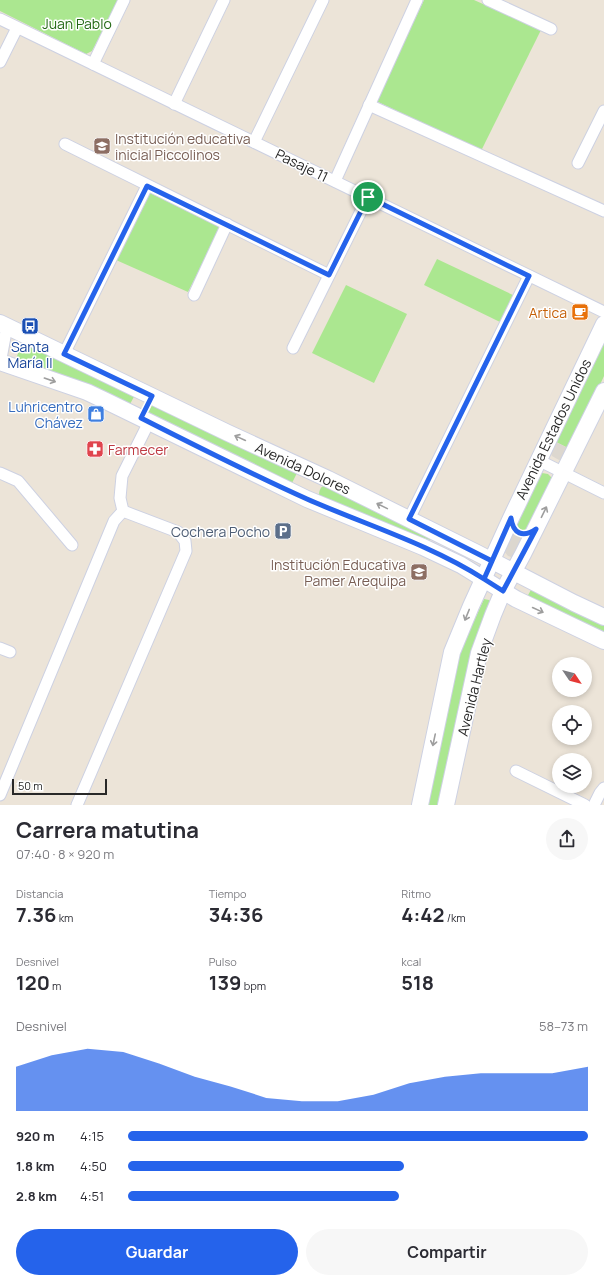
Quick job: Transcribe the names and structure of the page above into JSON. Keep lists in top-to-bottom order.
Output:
{
  "streets": {
    "main road": ["Avenida Estados Unidos", "Avenida Dolores", "Avenida Hartley"],
    "street": ["Pasaje 11"]
  },
  "crossings": [
    ["Avenida Estados Unidos", "Avenida Dolores"],
    ["Avenida Estados Unidos", "Avenida Hartley"],
    ["Avenida Dolores", "Avenida Hartley"]
  ],
  "parks": ["Juan Pablo"],
  "places": {
    "school or university": ["Institución educativa inicial Piccolinos", "Institución Educativa Pamer Arequipa"],
    "cafe": ["Artica"],
    "bus stop": ["Santa María II"],
    "shop": ["Luhricentro Chávez"],
    "pharmacy": ["Farmecer"],
    "parking": ["Cochera Pocho"]
  },
  "scale_bar": "50 m",
  "north": "bottom right",
  "page": {
    "scale": "50 m",
    "heading": ["Carrera matutina", "07:40 · 8 × 920 m"],
    "stats": [
      ["Distancia", "7.36 km"],
      ["Tiempo", "34:36"],
      ["Ritmo", "4:42 /km"],
      ["Desnivel", "120 m"],
      ["Pulso", "139 bpm"],
      ["kcal", "518"]
    ],
    "chart": ["Desnivel", "58–73 m"],
    "list": [
      {
        "name": "920 m",
        "note": "4:15"
      },
      {
        "name": "1.8 km",
        "note": "4:50"
      },
      {
        "name": "2.8 km",
        "note": "4:51"
      }
    ],
    "buttons": ["Guardar", "Compartir"]
  }
}
